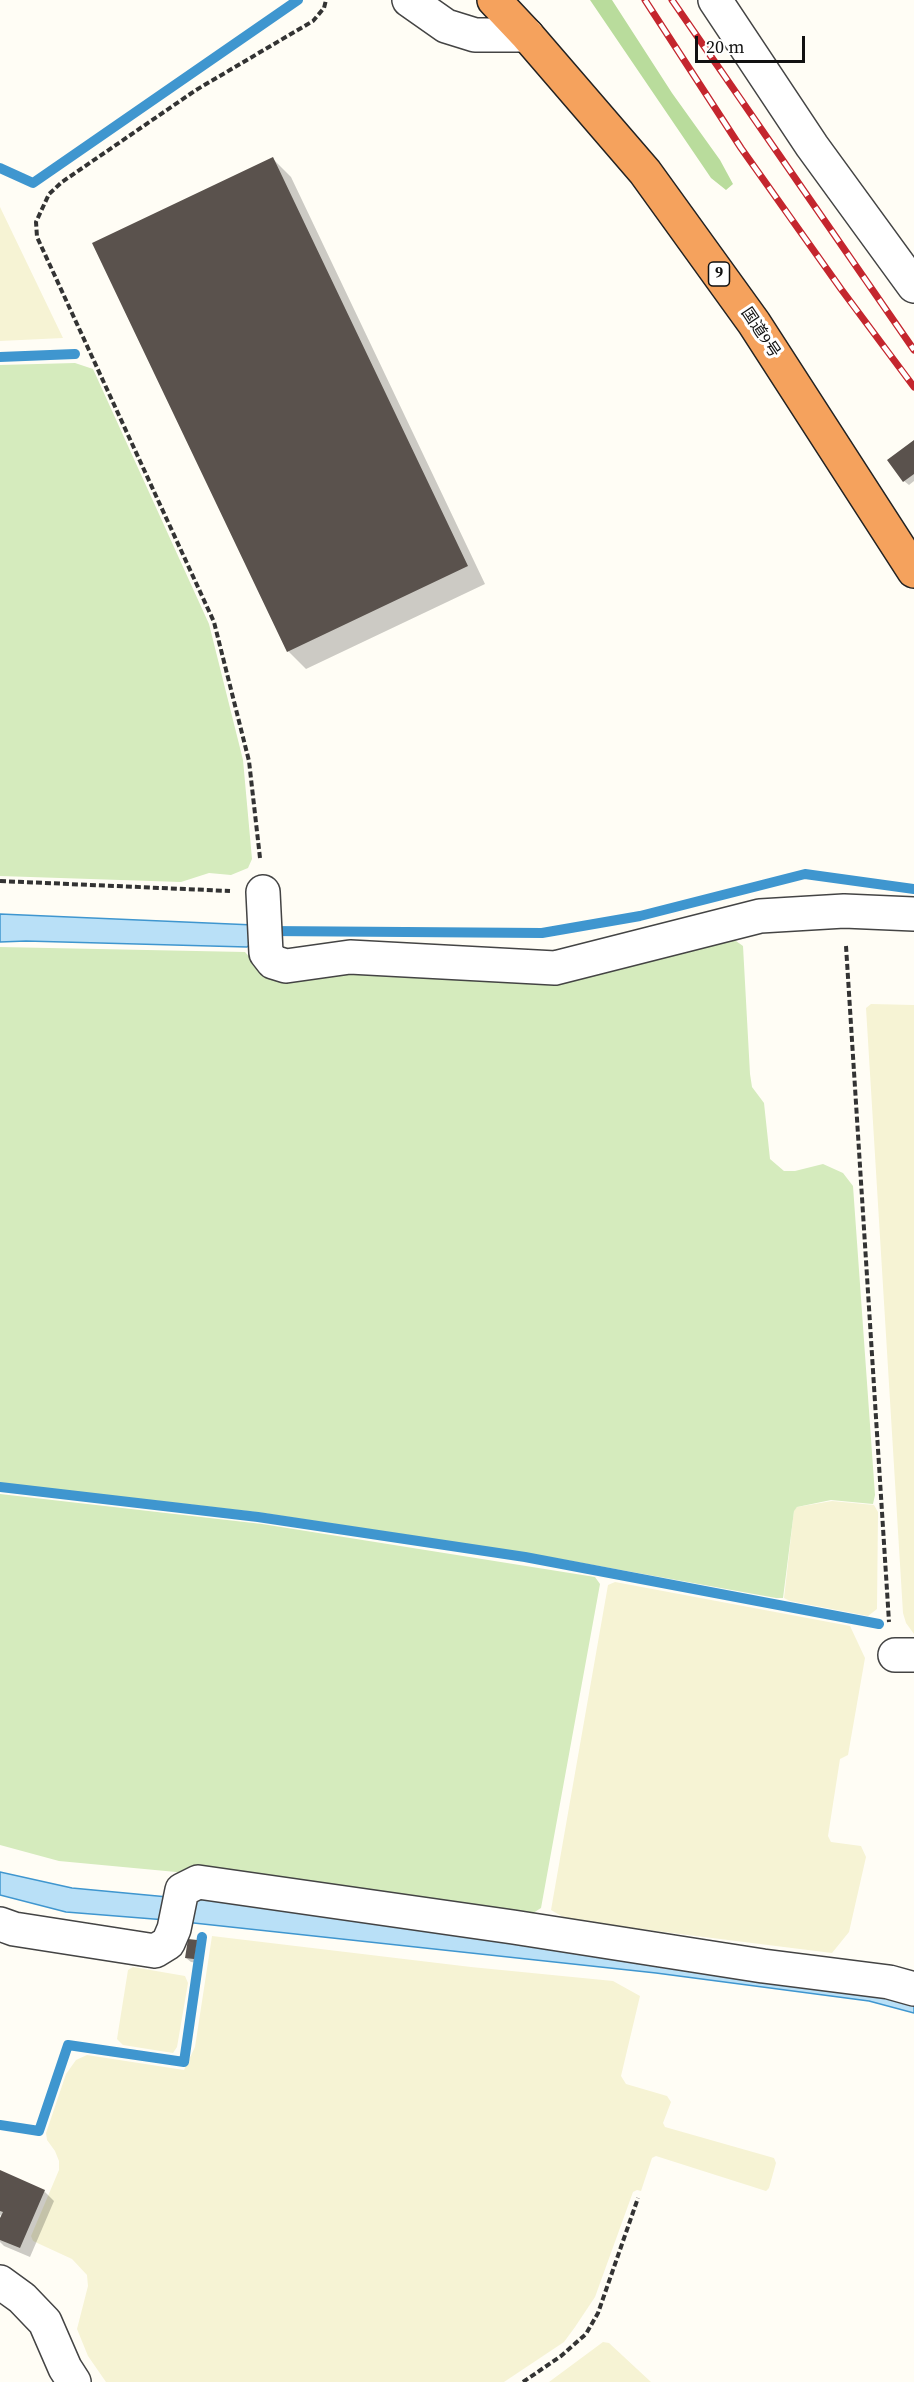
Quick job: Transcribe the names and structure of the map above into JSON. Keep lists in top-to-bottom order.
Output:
{
  "streets": {
    "highway": ["9", "国道9号"]
  },
  "scale_bar": "20 m"
}
